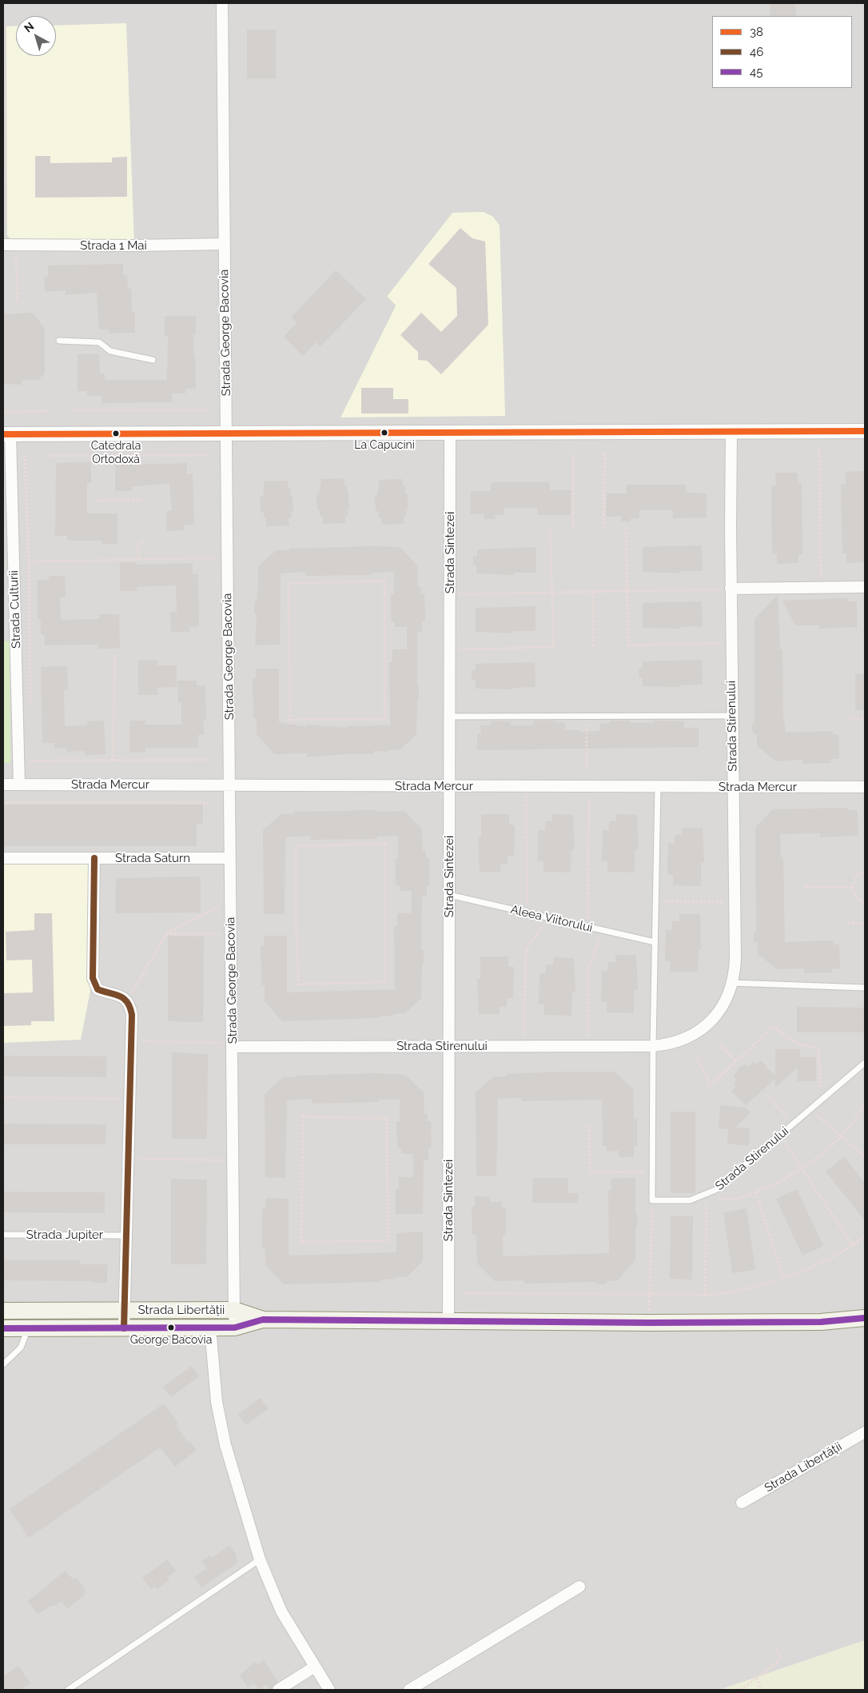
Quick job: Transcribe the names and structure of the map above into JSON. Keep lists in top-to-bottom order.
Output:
{
  "streets": {
    "main road": ["Strada Libertății"],
    "street": [
      "Strada 1 Mai",
      "Strada George Bacovia",
      "Strada Sintezei",
      "Strada Culturii",
      "Strada Stirenului",
      "Strada Mercur",
      "Strada Saturn"
    ],
    "lane": ["Aleea Viitorului", "Strada Jupiter"]
  },
  "crossings": [
    ["Strada 1 Mai", "Strada George Bacovia"],
    ["Strada George Bacovia", "Strada Stirenului"],
    ["Strada George Bacovia", "Strada Mercur"],
    ["Strada George Bacovia", "Strada Saturn"],
    ["Strada George Bacovia", "Strada Libertății"],
    ["Strada Sintezei", "Strada Stirenului"],
    ["Strada Sintezei", "Strada Mercur"],
    ["Strada Sintezei", "Aleea Viitorului"],
    ["Strada Sintezei", "Strada Libertății"],
    ["Strada Culturii", "Strada Mercur"],
    ["Strada Stirenului", "Strada Mercur"]
  ],
  "places": ["La Capucini", "Catedrala Ortodoxă", "George Bacovia"],
  "lines": ["transit line 38", "transit line 46", "transit line 45"],
  "legend": ["38", "46", "45"],
  "north": "top left"
}
